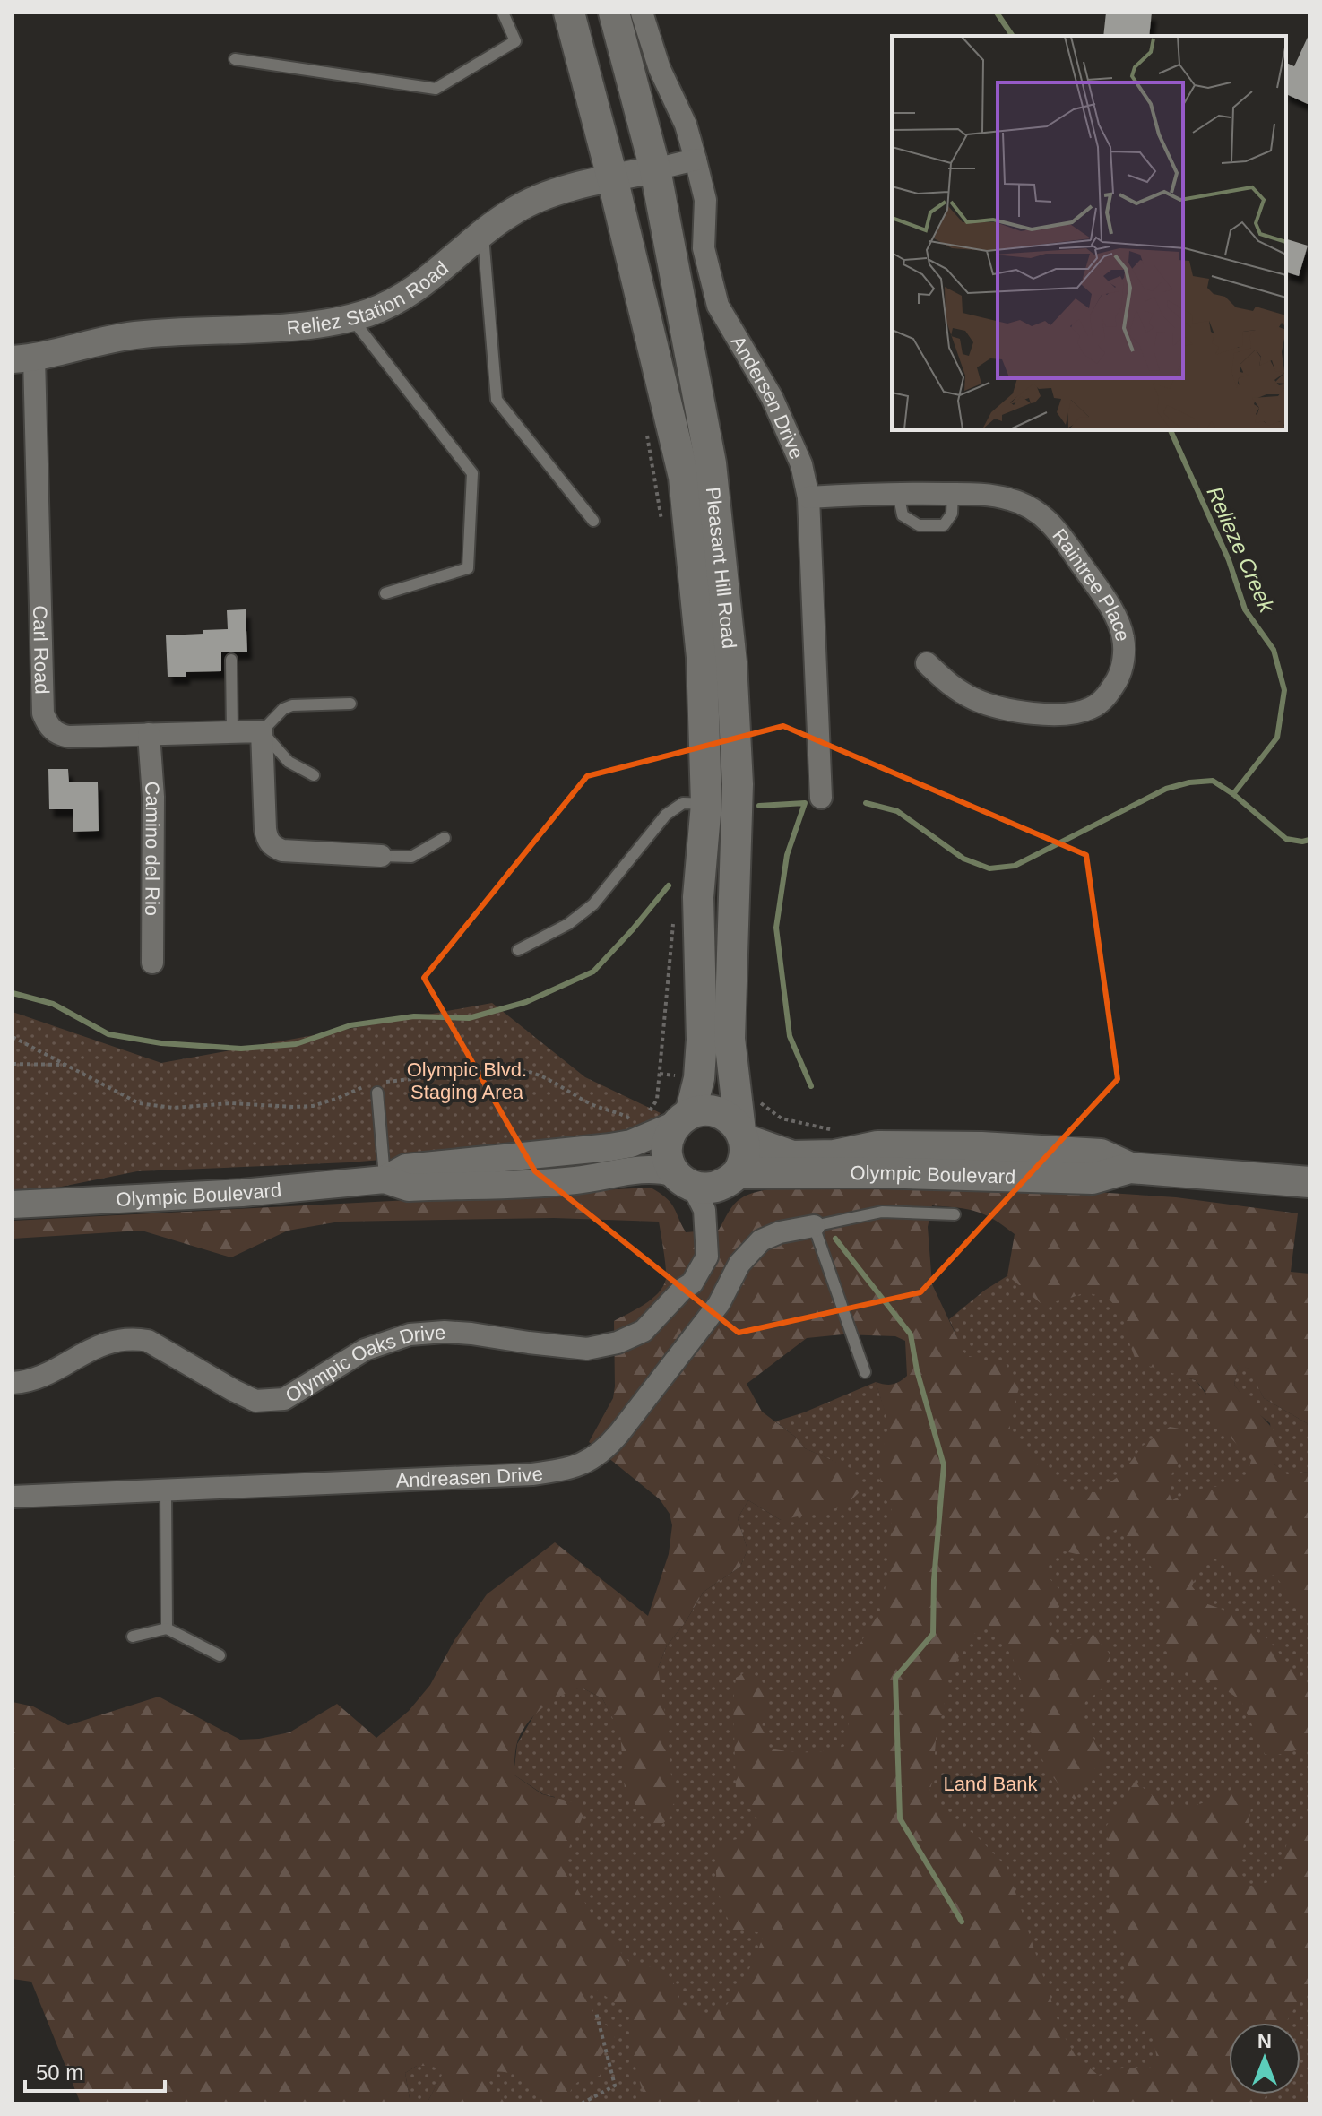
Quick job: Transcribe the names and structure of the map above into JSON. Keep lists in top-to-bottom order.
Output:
{
  "streets": {
    "main road": ["Pleasant Hill Road", "Olympic Boulevard"],
    "street": [
      "Reliez Station Road",
      "Andersen Drive",
      "Raintree Place",
      "Carl Road",
      "Camino del Rio",
      "Olympic Oaks Drive",
      "Andreasen Drive"
    ]
  },
  "crossings": [
    ["Reliez Station Road", "Andersen Drive"],
    ["Reliez Station Road", "Pleasant Hill Road"],
    ["Reliez Station Road", "Carl Road"],
    ["Andersen Drive", "Raintree Place"],
    ["Pleasant Hill Road", "Olympic Boulevard"],
    ["Carl Road", "Camino del Rio"],
    ["Olympic Boulevard", "Olympic Oaks Drive"]
  ],
  "water": ["Relieze Creek"],
  "parks": ["Olympic Blvd. Staging Area", "Land Bank"],
  "scale_bar": "50 m",
  "north": "top"
}
